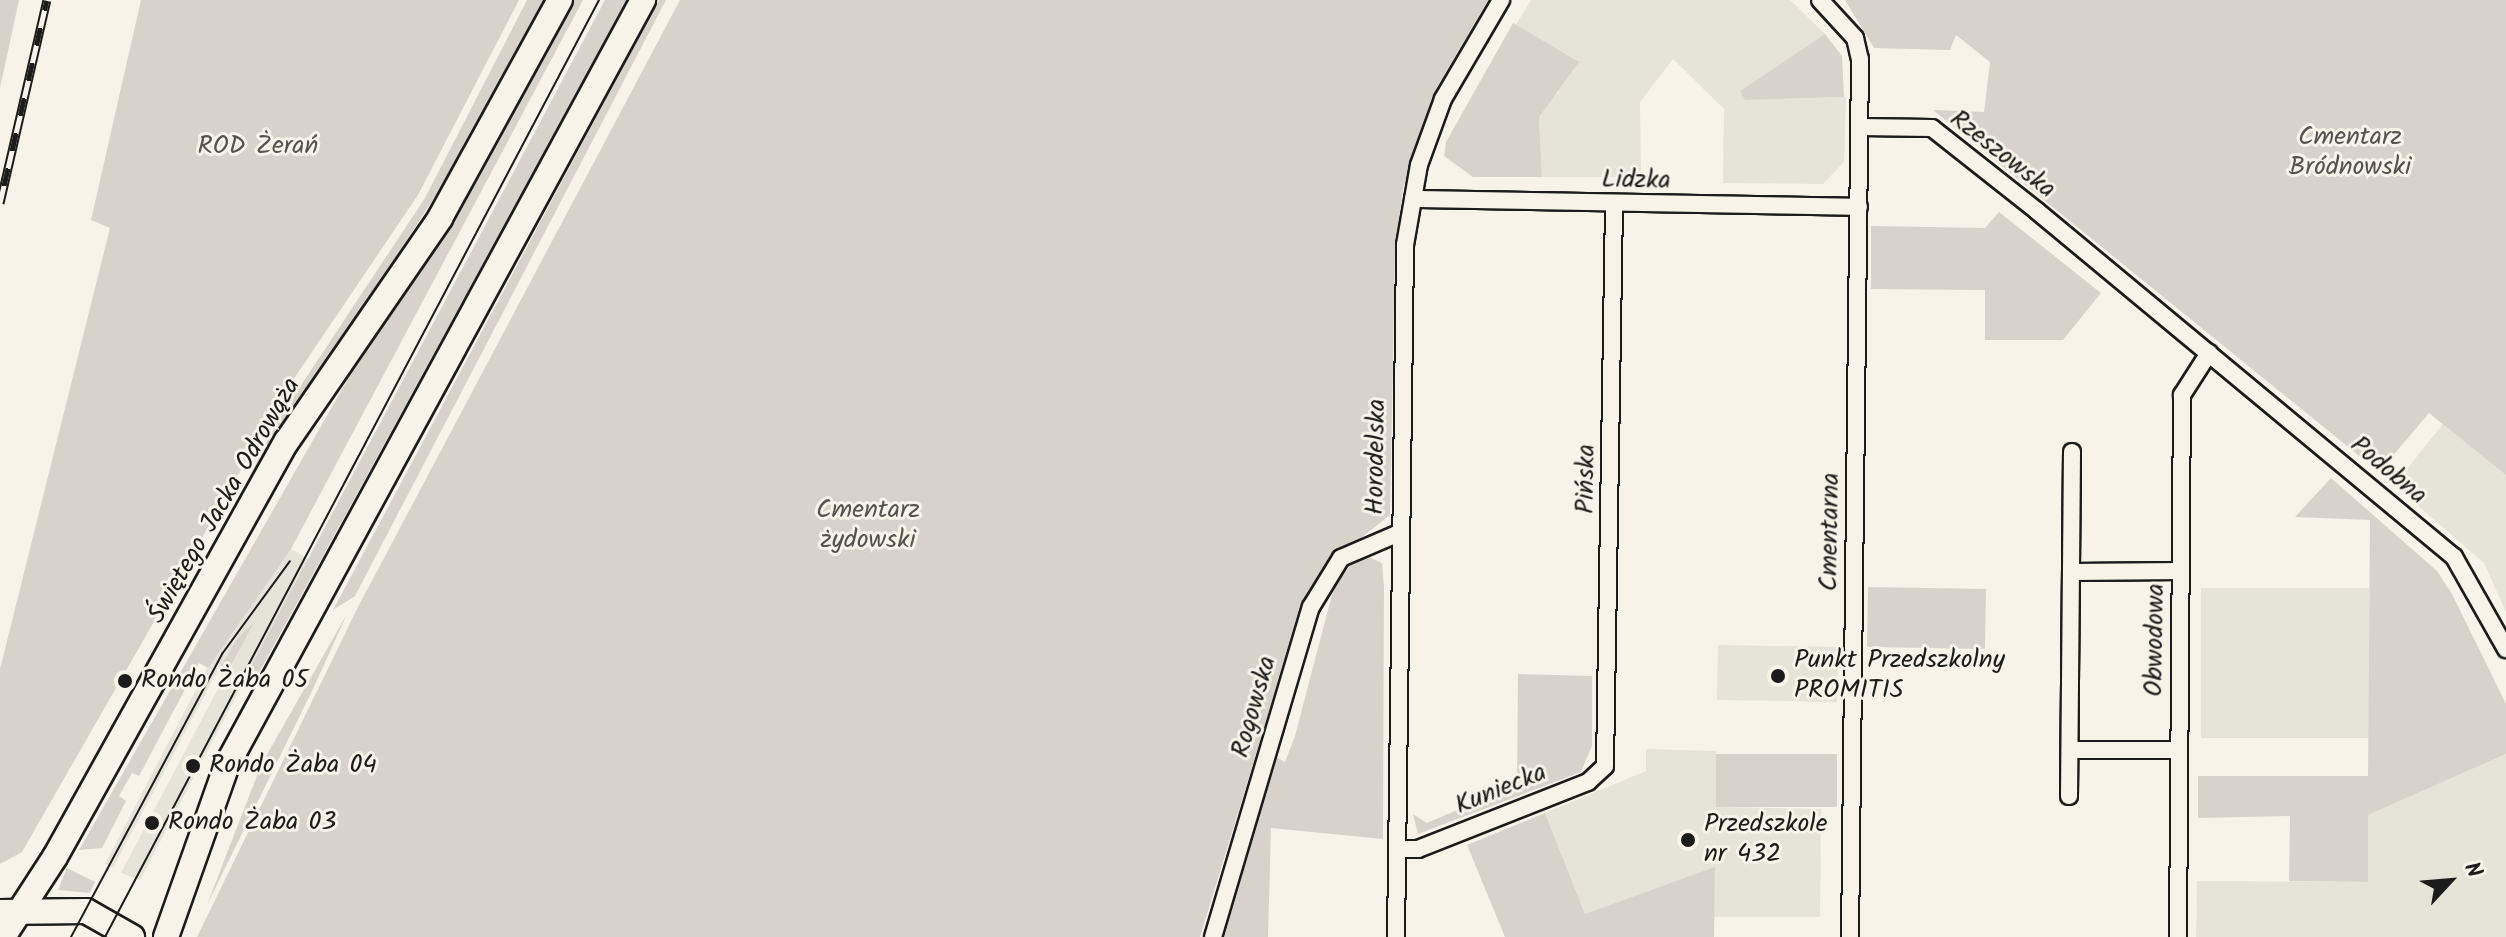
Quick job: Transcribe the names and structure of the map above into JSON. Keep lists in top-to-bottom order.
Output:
{
  "streets": {
    "main road": ["Świętego Jacka Odrowąża"],
    "street": [
      "Rzeszowska",
      "Lidzka",
      "Horodelska",
      "Podobna",
      "Pińska",
      "Cmentarna",
      "Obwodowa",
      "Rogowska",
      "Kuniecka"
    ]
  },
  "crossings": [
    ["Rzeszowska", "Podobna"],
    ["Rzeszowska", "Cmentarna"],
    ["Rzeszowska", "Obwodowa"],
    ["Lidzka", "Horodelska"],
    ["Lidzka", "Pińska"],
    ["Lidzka", "Cmentarna"],
    ["Horodelska", "Rogowska"],
    ["Horodelska", "Kuniecka"],
    ["Podobna", "Obwodowa"],
    ["Pińska", "Kuniecka"]
  ],
  "parks": ["Cmentarz Bródnowski", "ROD Żerań", "Cmentarz żydowski"],
  "places": [
    "Punkt Przedszkolny PROMITIS",
    "Rondo Żaba 05",
    "Rondo Żaba 04",
    "Rondo Żaba 03",
    "Przedszkole nr 432"
  ],
  "north": "top right"
}
